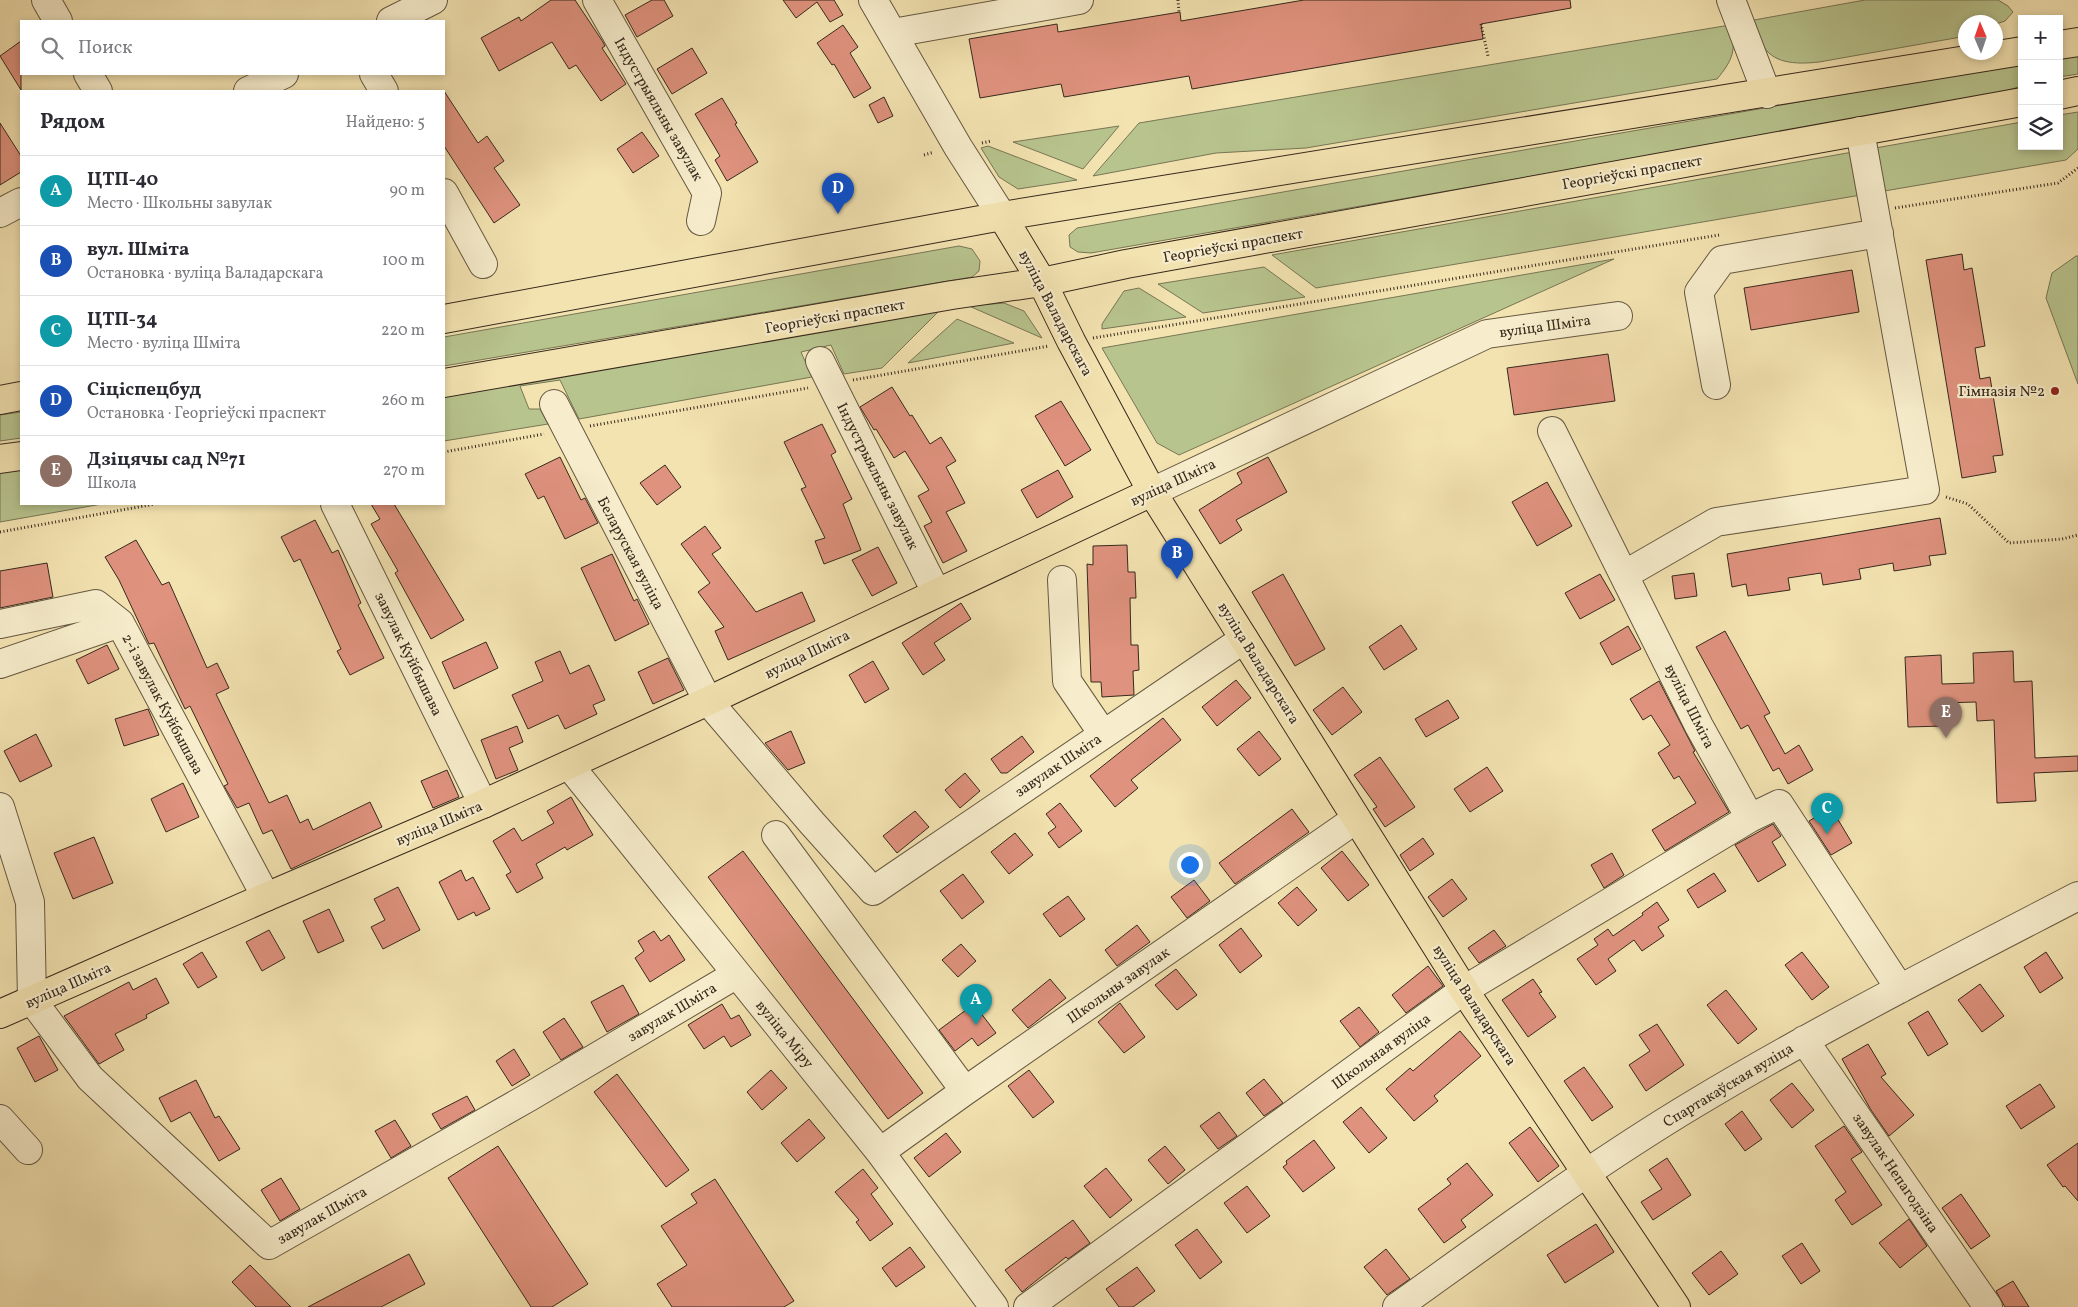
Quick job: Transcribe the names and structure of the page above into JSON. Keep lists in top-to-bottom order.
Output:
{
  "streets": {
    "main road": ["Георгіеўскі праспект", "вуліца Валадарскага", "вуліца Шміта"],
    "street": [
      "Індустрыяльны завулак",
      "Беларуская вуліца",
      "завулак Куйбышава",
      "2-і завулак Куйбышава",
      "завулак Шміта",
      "Школьны завулак",
      "вуліца Міру",
      "Школьная вуліца",
      "Спартакаўская вуліца",
      "завулак Непагодзіна"
    ]
  },
  "crossings": [
    ["Індустрыяльны завулак", "вуліца Шміта"],
    ["Георгіеўскі праспект", "вуліца Валадарскага"],
    ["вуліца Валадарскага", "вуліца Шміта"],
    ["вуліца Валадарскага", "завулак Шміта"],
    ["вуліца Валадарскага", "Школьны завулак"],
    ["вуліца Валадарскага", "Школьная вуліца"],
    ["вуліца Валадарскага", "Спартакаўская вуліца"],
    ["вуліца Шміта", "Беларуская вуліца"],
    ["вуліца Шміта", "завулак Куйбышава"],
    ["вуліца Шміта", "2-і завулак Куйбышава"],
    ["вуліца Шміта", "завулак Шміта"],
    ["вуліца Шміта", "вуліца Міру"],
    ["вуліца Шміта", "Школьная вуліца"],
    ["Беларуская вуліца", "завулак Шміта"],
    ["завулак Шміта", "вуліца Міру"],
    ["Школьны завулак", "вуліца Міру"],
    ["Школьная вуліца", "Спартакаўская вуліца"],
    ["Спартакаўская вуліца", "завулак Непагодзіна"]
  ],
  "places": ["Гімназія №2"],
  "north": "top",
  "page": {
    "map_buttons": ["+", "−"],
    "search": "Поиск",
    "heading": ["Рядом", "Найдено: 5"],
    "list": [
      {
        "mark": "A",
        "name": "ЦТП-40",
        "note": "Место · Школьны завулак",
        "value": "90 m"
      },
      {
        "mark": "B",
        "name": "вул. Шміта",
        "note": "Остановка · вуліца Валадарскага",
        "value": "100 m"
      },
      {
        "mark": "C",
        "name": "ЦТП-34",
        "note": "Место · вуліца Шміта",
        "value": "220 m"
      },
      {
        "mark": "D",
        "name": "Сіціспецбуд",
        "note": "Остановка · Георгіеўскі праспект",
        "value": "260 m"
      },
      {
        "mark": "E",
        "name": "Дзіцячы сад №71",
        "note": "Школа",
        "value": "270 m"
      }
    ],
    "pins": [
      "D",
      "B",
      "E",
      "C",
      "A"
    ]
  }
}
